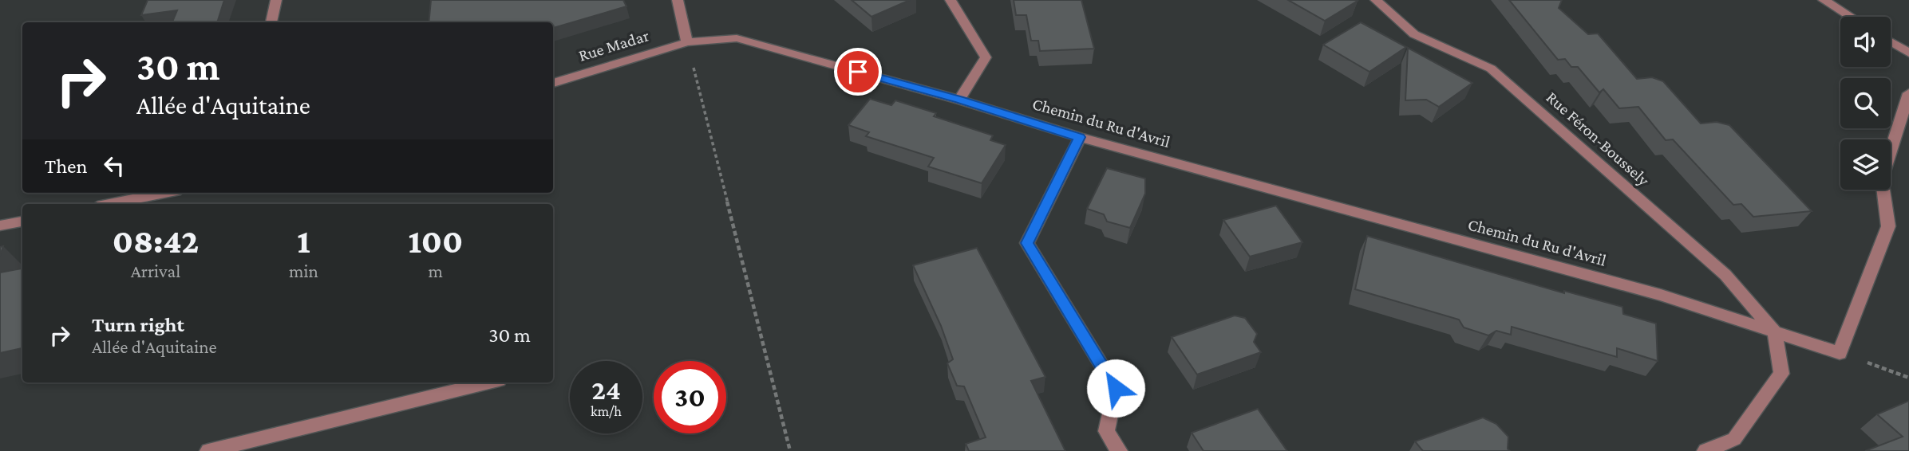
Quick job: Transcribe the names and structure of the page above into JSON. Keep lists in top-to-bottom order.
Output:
{
  "streets": {
    "street": ["Rue Madar", "Chemin du Ru d'Avril", "Rue Féron-Boussely"]
  },
  "crossings": [
    ["Rue Madar", "Chemin du Ru d'Avril"],
    ["Chemin du Ru d'Avril", "Rue Féron-Boussely"]
  ],
  "page": {
    "turn": ["30 m", "Allée d'Aquitaine"],
    "then": "Then",
    "eta": [
      "08:42",
      "Arrival",
      "1",
      "min",
      "100",
      "m"
    ],
    "list": [
      {
        "name": "Turn right",
        "note": "Allée d'Aquitaine",
        "value": "30 m"
      }
    ],
    "speed": "24 km/h",
    "limit": "30"
  }
}
